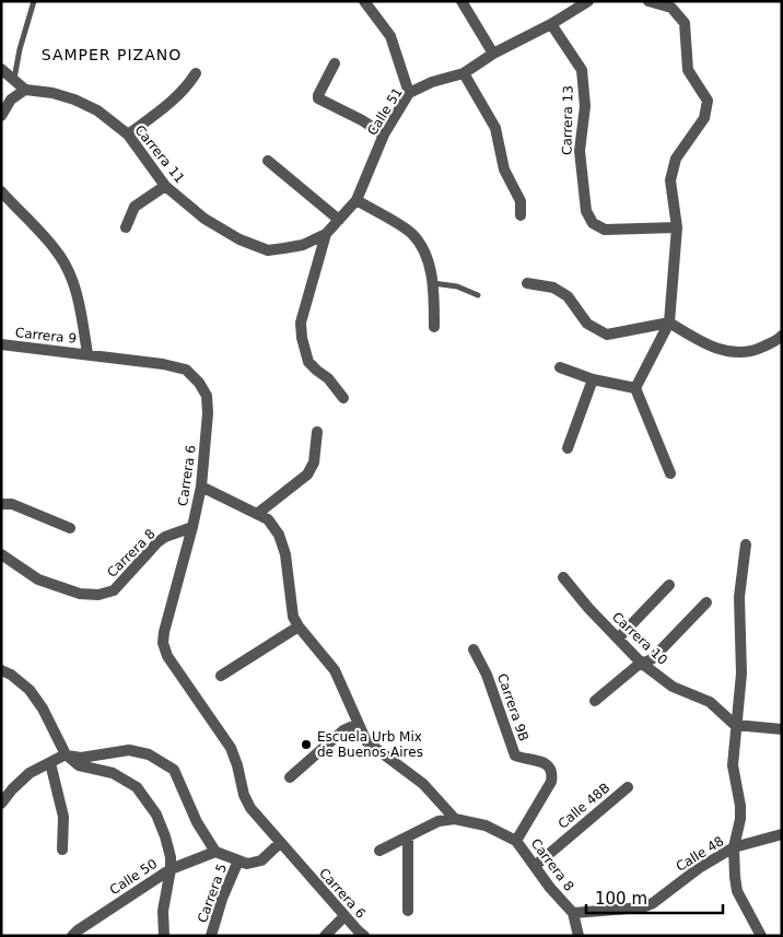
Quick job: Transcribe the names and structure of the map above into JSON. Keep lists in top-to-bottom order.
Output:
{
  "streets": {
    "street": [
      "Calle 51",
      "Carrera 13",
      "Carrera 11",
      "Carrera 9",
      "Carrera 6",
      "Carrera 8",
      "Carrera 10",
      "Carrera 9B",
      "Calle 48B",
      "Calle 48",
      "Calle 50",
      "Carrera 5"
    ]
  },
  "crossings": [
    ["Calle 51", "Carrera 13"],
    ["Calle 51", "Carrera 11"],
    ["Carrera 9", "Carrera 6"],
    ["Carrera 6", "Carrera 8"],
    ["Carrera 8", "Carrera 9B"],
    ["Carrera 8", "Calle 48B"],
    ["Carrera 8", "Calle 48"]
  ],
  "districts": ["SAMPER PIZANO"],
  "places": ["Escuela Urb Mix de Buenos Aires"],
  "scale_bar": "100 m"
}
